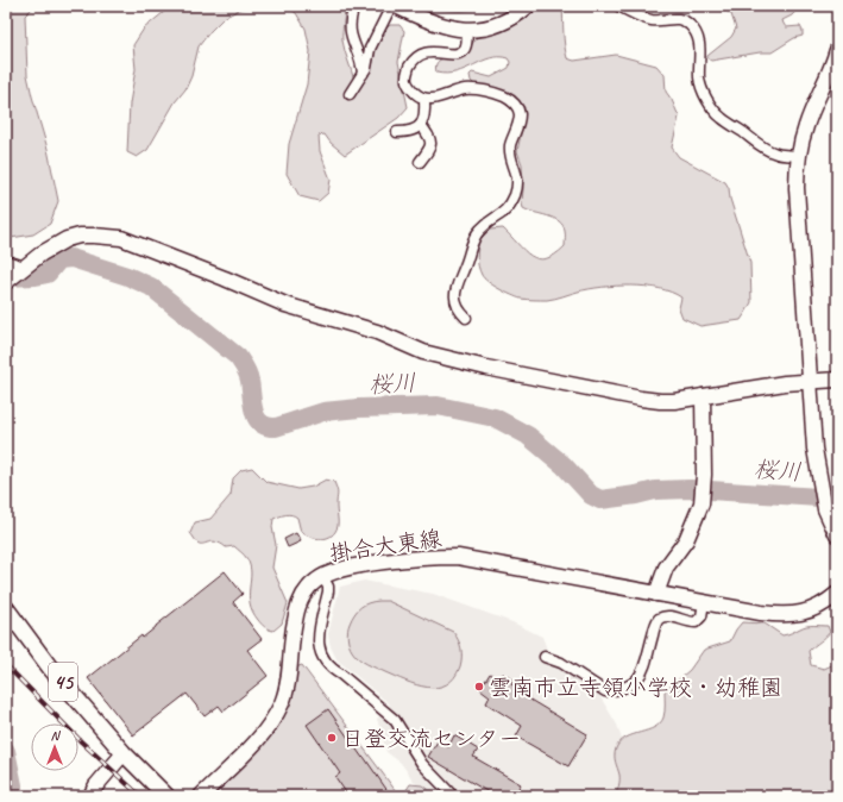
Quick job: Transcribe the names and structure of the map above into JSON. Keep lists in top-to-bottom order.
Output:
{
  "streets": {
    "main road": ["45"],
    "street": ["掛合大東線"]
  },
  "water": ["桜川"],
  "places": ["雲南市立寺領小学校・幼稚園", "日登交流センター"],
  "north": "top"
}
